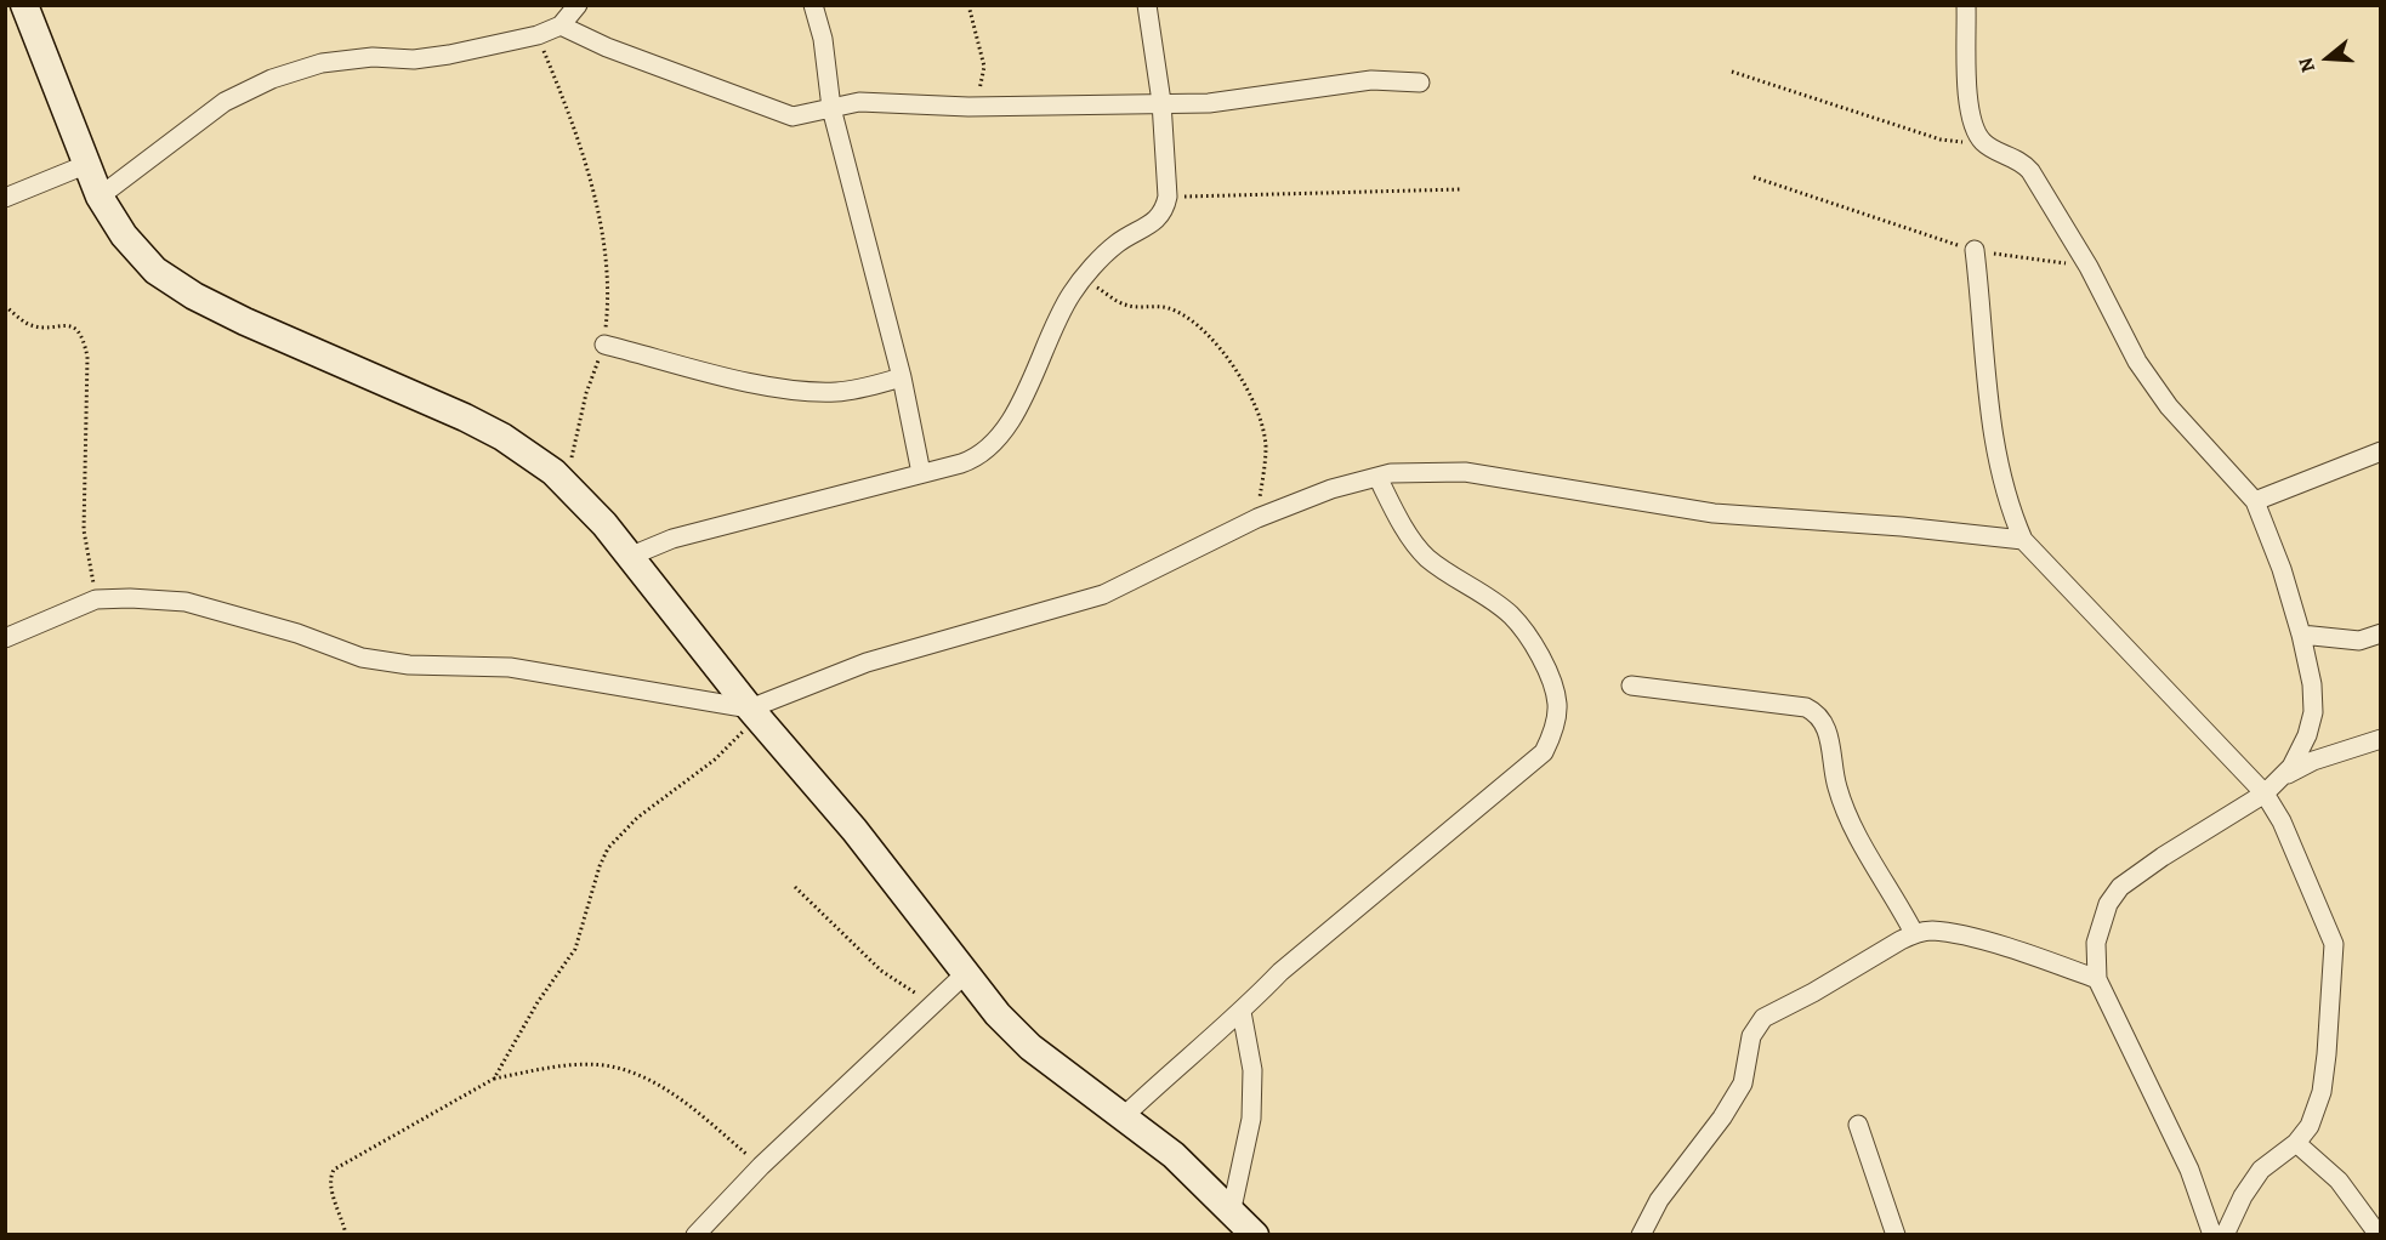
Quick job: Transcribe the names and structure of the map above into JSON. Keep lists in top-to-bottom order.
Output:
{
  "north": "left"
}
